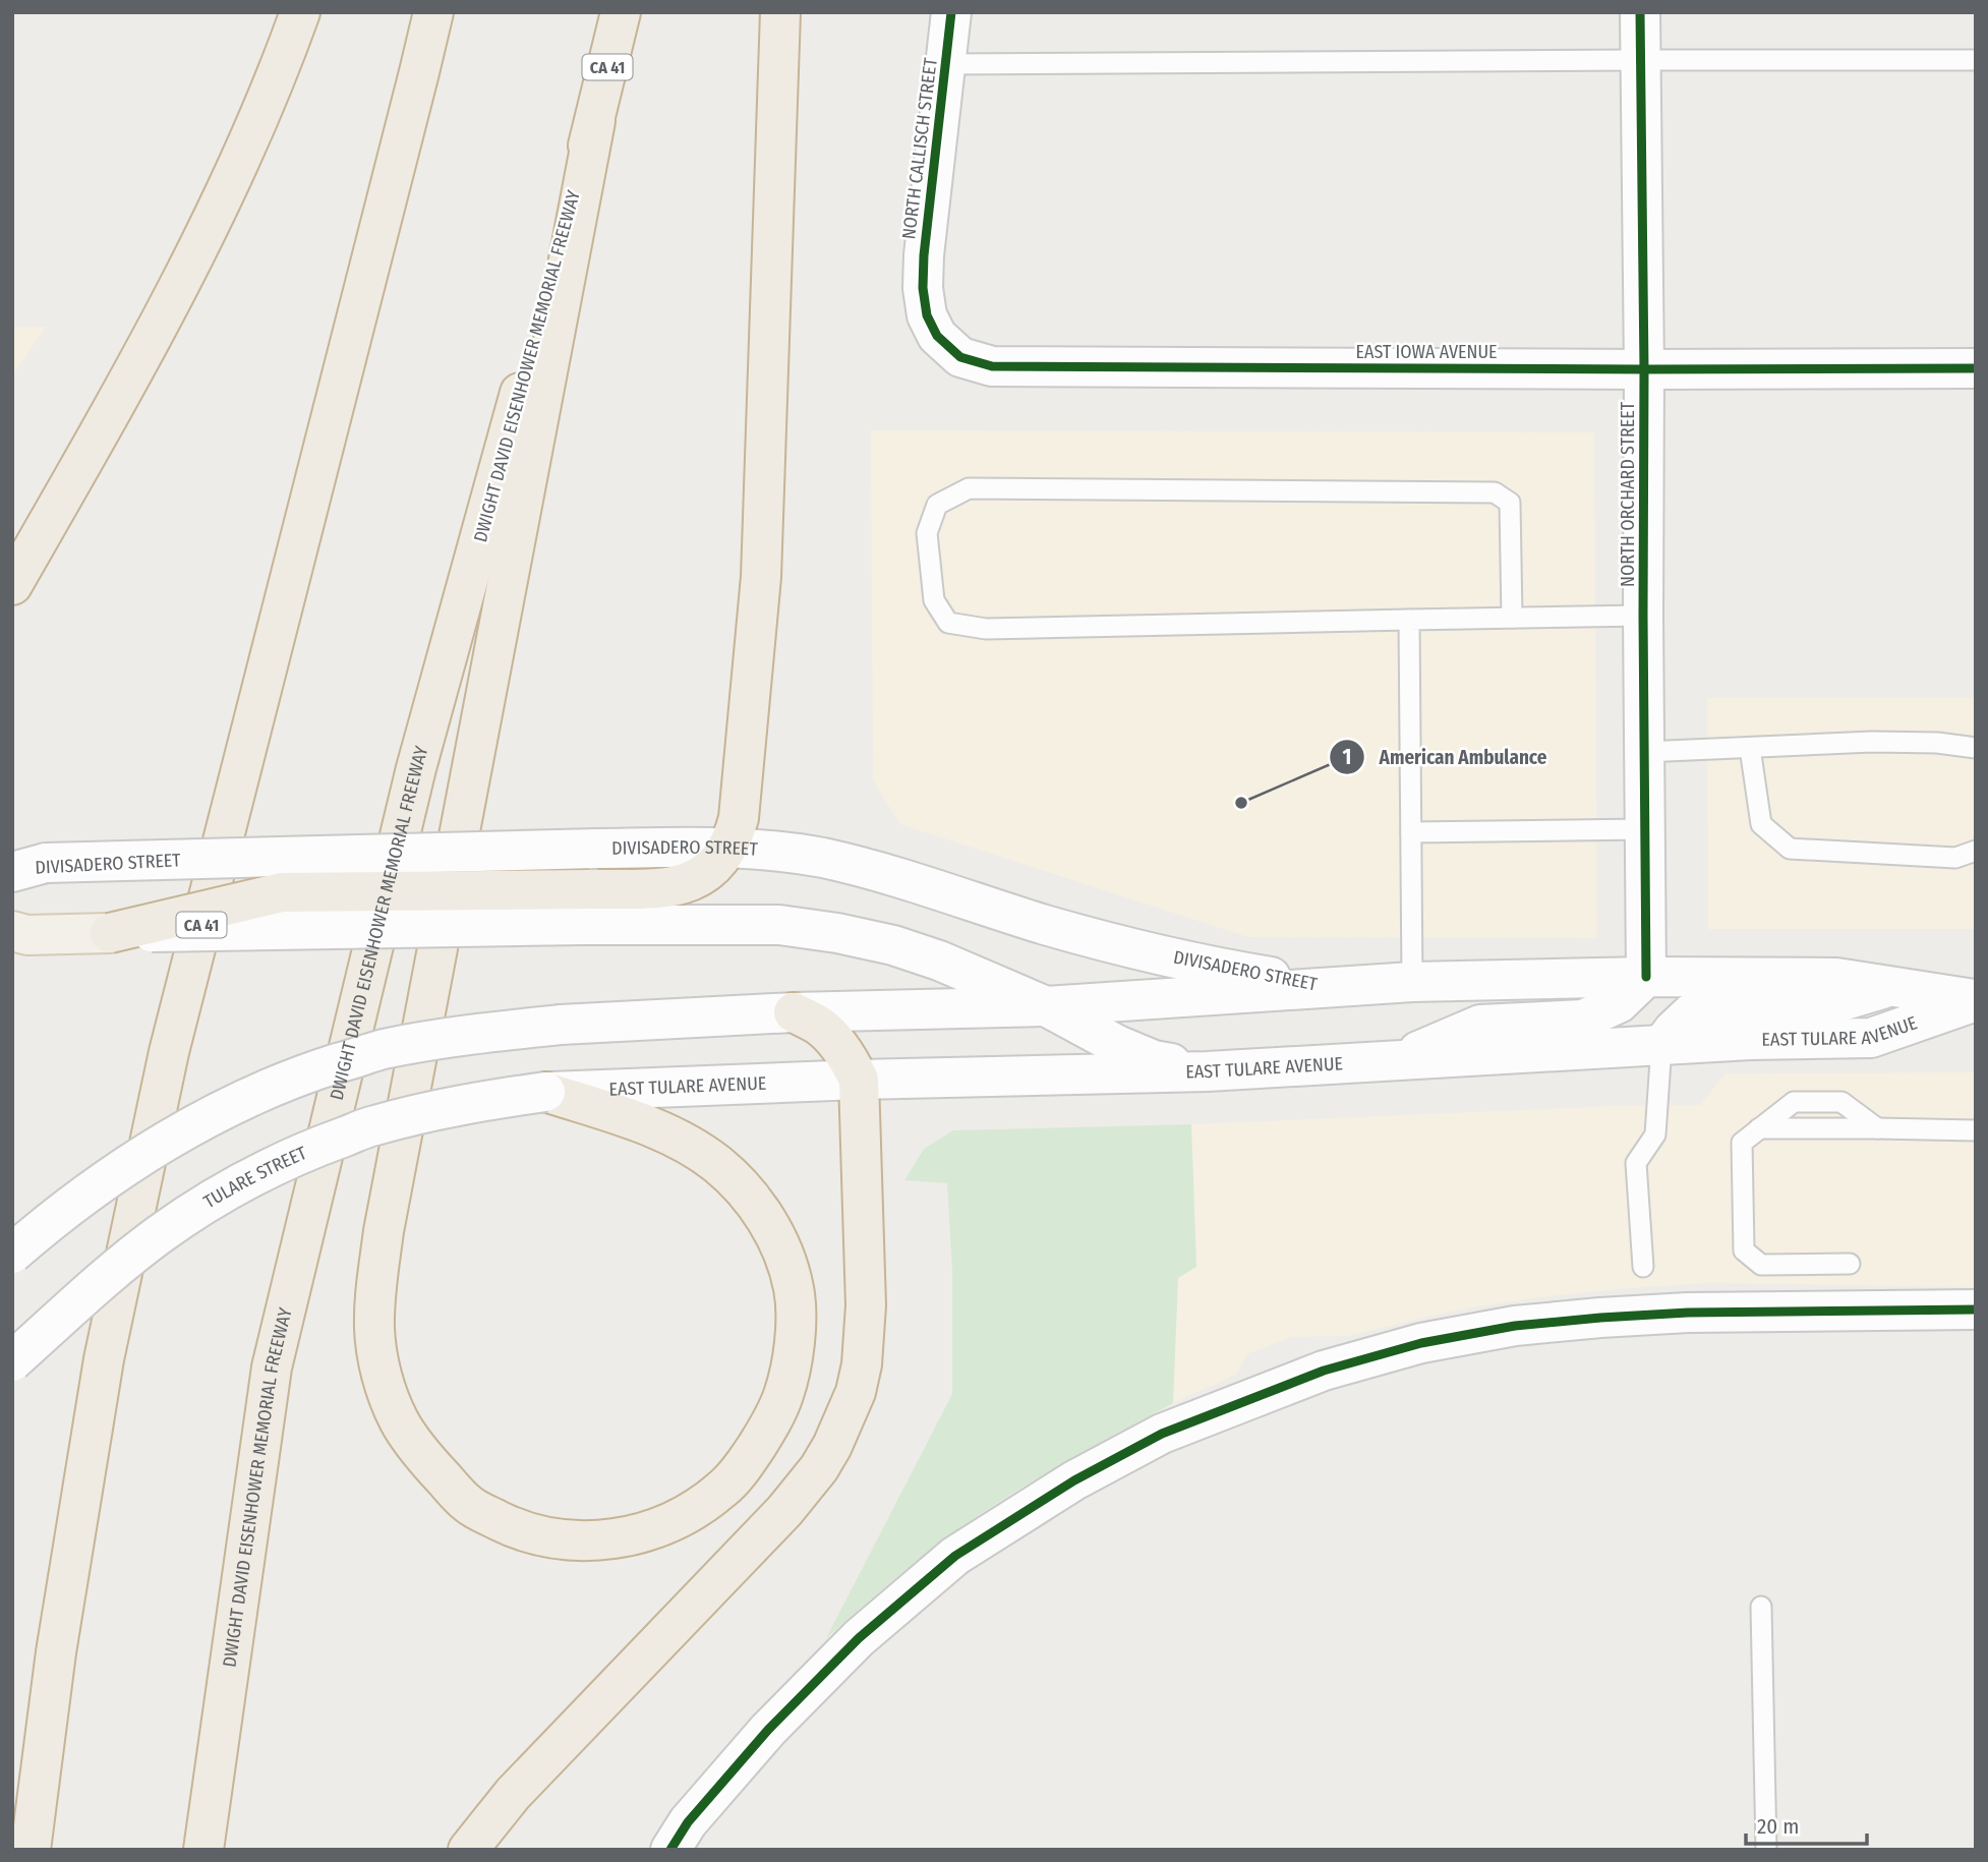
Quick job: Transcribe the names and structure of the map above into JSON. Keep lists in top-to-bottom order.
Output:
{
  "streets": {
    "highway": ["CA 41", "DWIGHT DAVID EISENHOWER MEMORIAL FREEWAY"],
    "main road": [
      "NORTH CALLISCH STREET",
      "EAST IOWA AVENUE",
      "NORTH ORCHARD STREET",
      "DIVISADERO STREET",
      "EAST TULARE AVENUE",
      "TULARE STREET"
    ]
  },
  "crossings": [
    ["NORTH CALLISCH STREET", "EAST IOWA AVENUE"],
    ["EAST IOWA AVENUE", "NORTH ORCHARD STREET"],
    ["NORTH ORCHARD STREET", "EAST TULARE AVENUE"],
    ["DIVISADERO STREET", "EAST TULARE AVENUE"],
    ["EAST TULARE AVENUE", "TULARE STREET"]
  ],
  "places": ["American Ambulance"],
  "scale_bar": "20 m"
}
